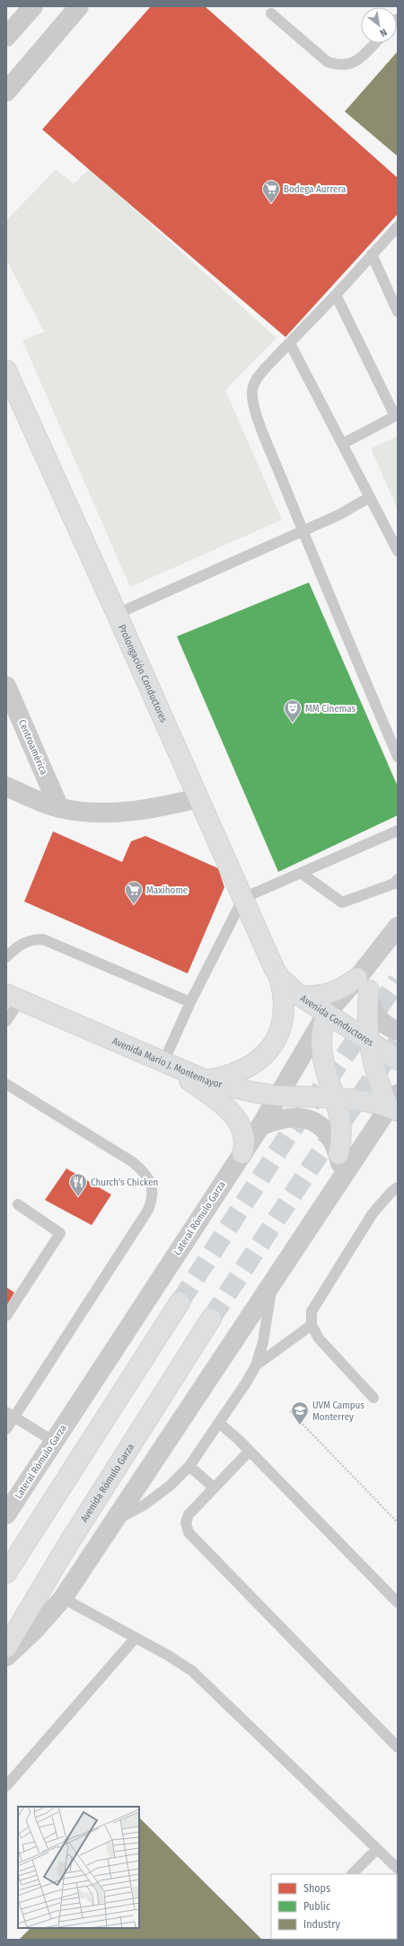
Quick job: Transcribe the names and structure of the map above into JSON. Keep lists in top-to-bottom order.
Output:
{
  "streets": {
    "main road": [
      "Prolongación Conductores",
      "Avenida Conductores",
      "Avenida Mario J. Montemayor",
      "Avenida Rómulo Garza"
    ],
    "street": ["Centroamérica", "Lateral Rómulo Garza"]
  },
  "crossings": [
    ["Prolongación Conductores", "Avenida Conductores"],
    ["Avenida Conductores", "Lateral Rómulo Garza"],
    ["Avenida Mario J. Montemayor", "Lateral Rómulo Garza"]
  ],
  "places": {
    "supermarket": ["Bodega Aurrera", "Maxihome"],
    "theatre": ["MM Cinemas"],
    "restaurant": ["Church's Chicken"],
    "school or university": ["UVM Campus Monterrey"]
  },
  "legend": ["Shops", "Public", "Industry"],
  "north": "bottom right"
}
